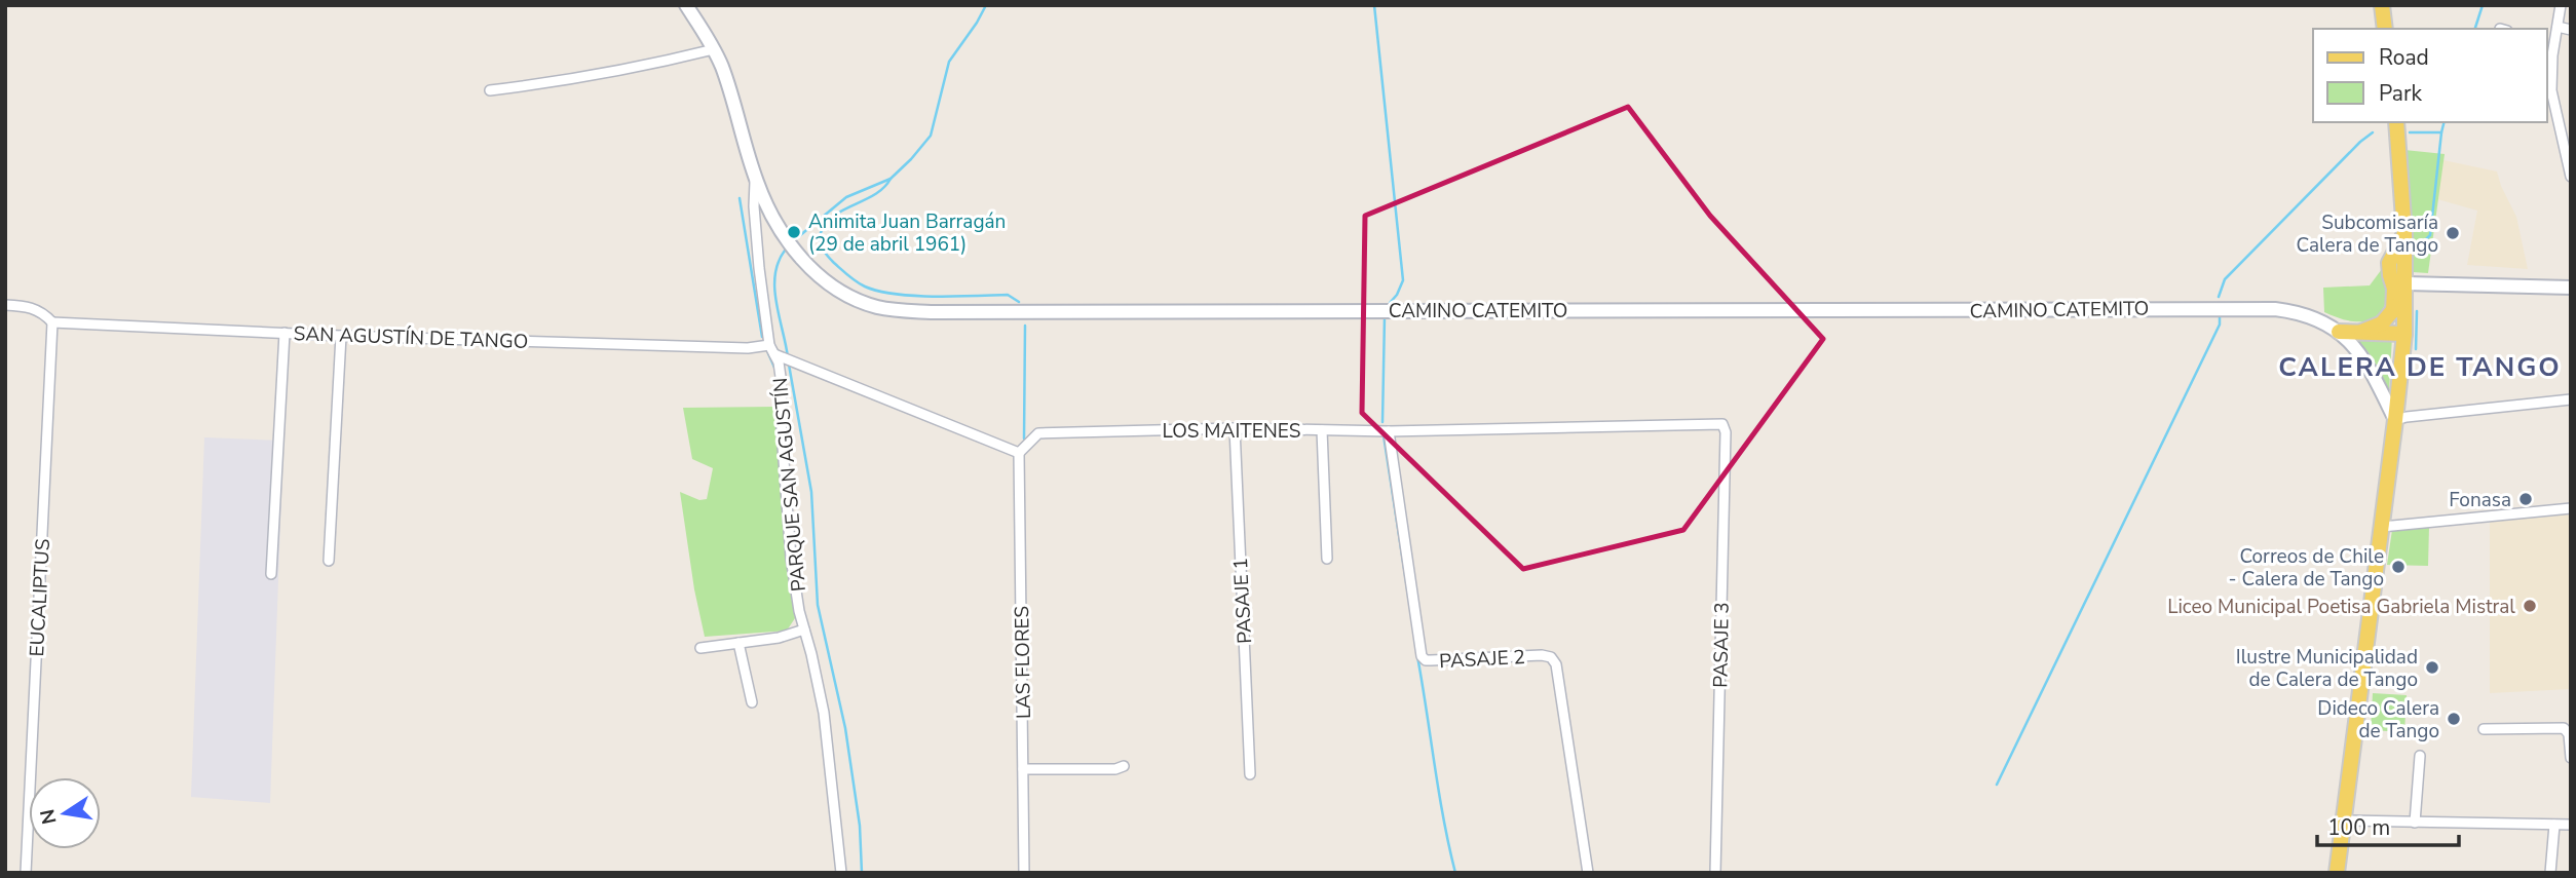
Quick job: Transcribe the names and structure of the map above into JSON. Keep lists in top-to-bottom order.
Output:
{
  "streets": {
    "main road": ["CAMINO CATEMITO"],
    "street": [
      "SAN AGUSTÍN DE TANGO",
      "LOS MAITENES",
      "PARQUE SAN AGUSTÍN",
      "EUCALIPTUS",
      "PASAJE 1",
      "PASAJE 3",
      "PASAJE 2",
      "LAS FLORES"
    ]
  },
  "crossings": [
    ["CAMINO CATEMITO", "PARQUE SAN AGUSTÍN"],
    ["SAN AGUSTÍN DE TANGO", "PARQUE SAN AGUSTÍN"],
    ["SAN AGUSTÍN DE TANGO", "EUCALIPTUS"],
    ["LOS MAITENES", "PASAJE 1"],
    ["LOS MAITENES", "PASAJE 3"],
    ["LOS MAITENES", "PASAJE 2"],
    ["LOS MAITENES", "LAS FLORES"]
  ],
  "districts": ["CALERA DE TANGO"],
  "places": [
    "Animita Juan Barragán (29 de abril 1961)",
    "Subcomisaría Calera de Tango",
    "Fonasa",
    "Correos de Chile - Calera de Tango",
    "Liceo Municipal Poetisa Gabriela Mistral",
    "Ilustre Municipalidad de Calera de Tango",
    "Dideco Calera de Tango"
  ],
  "legend": ["Road", "Park"],
  "scale_bar": "100 m",
  "north": "left"
}
